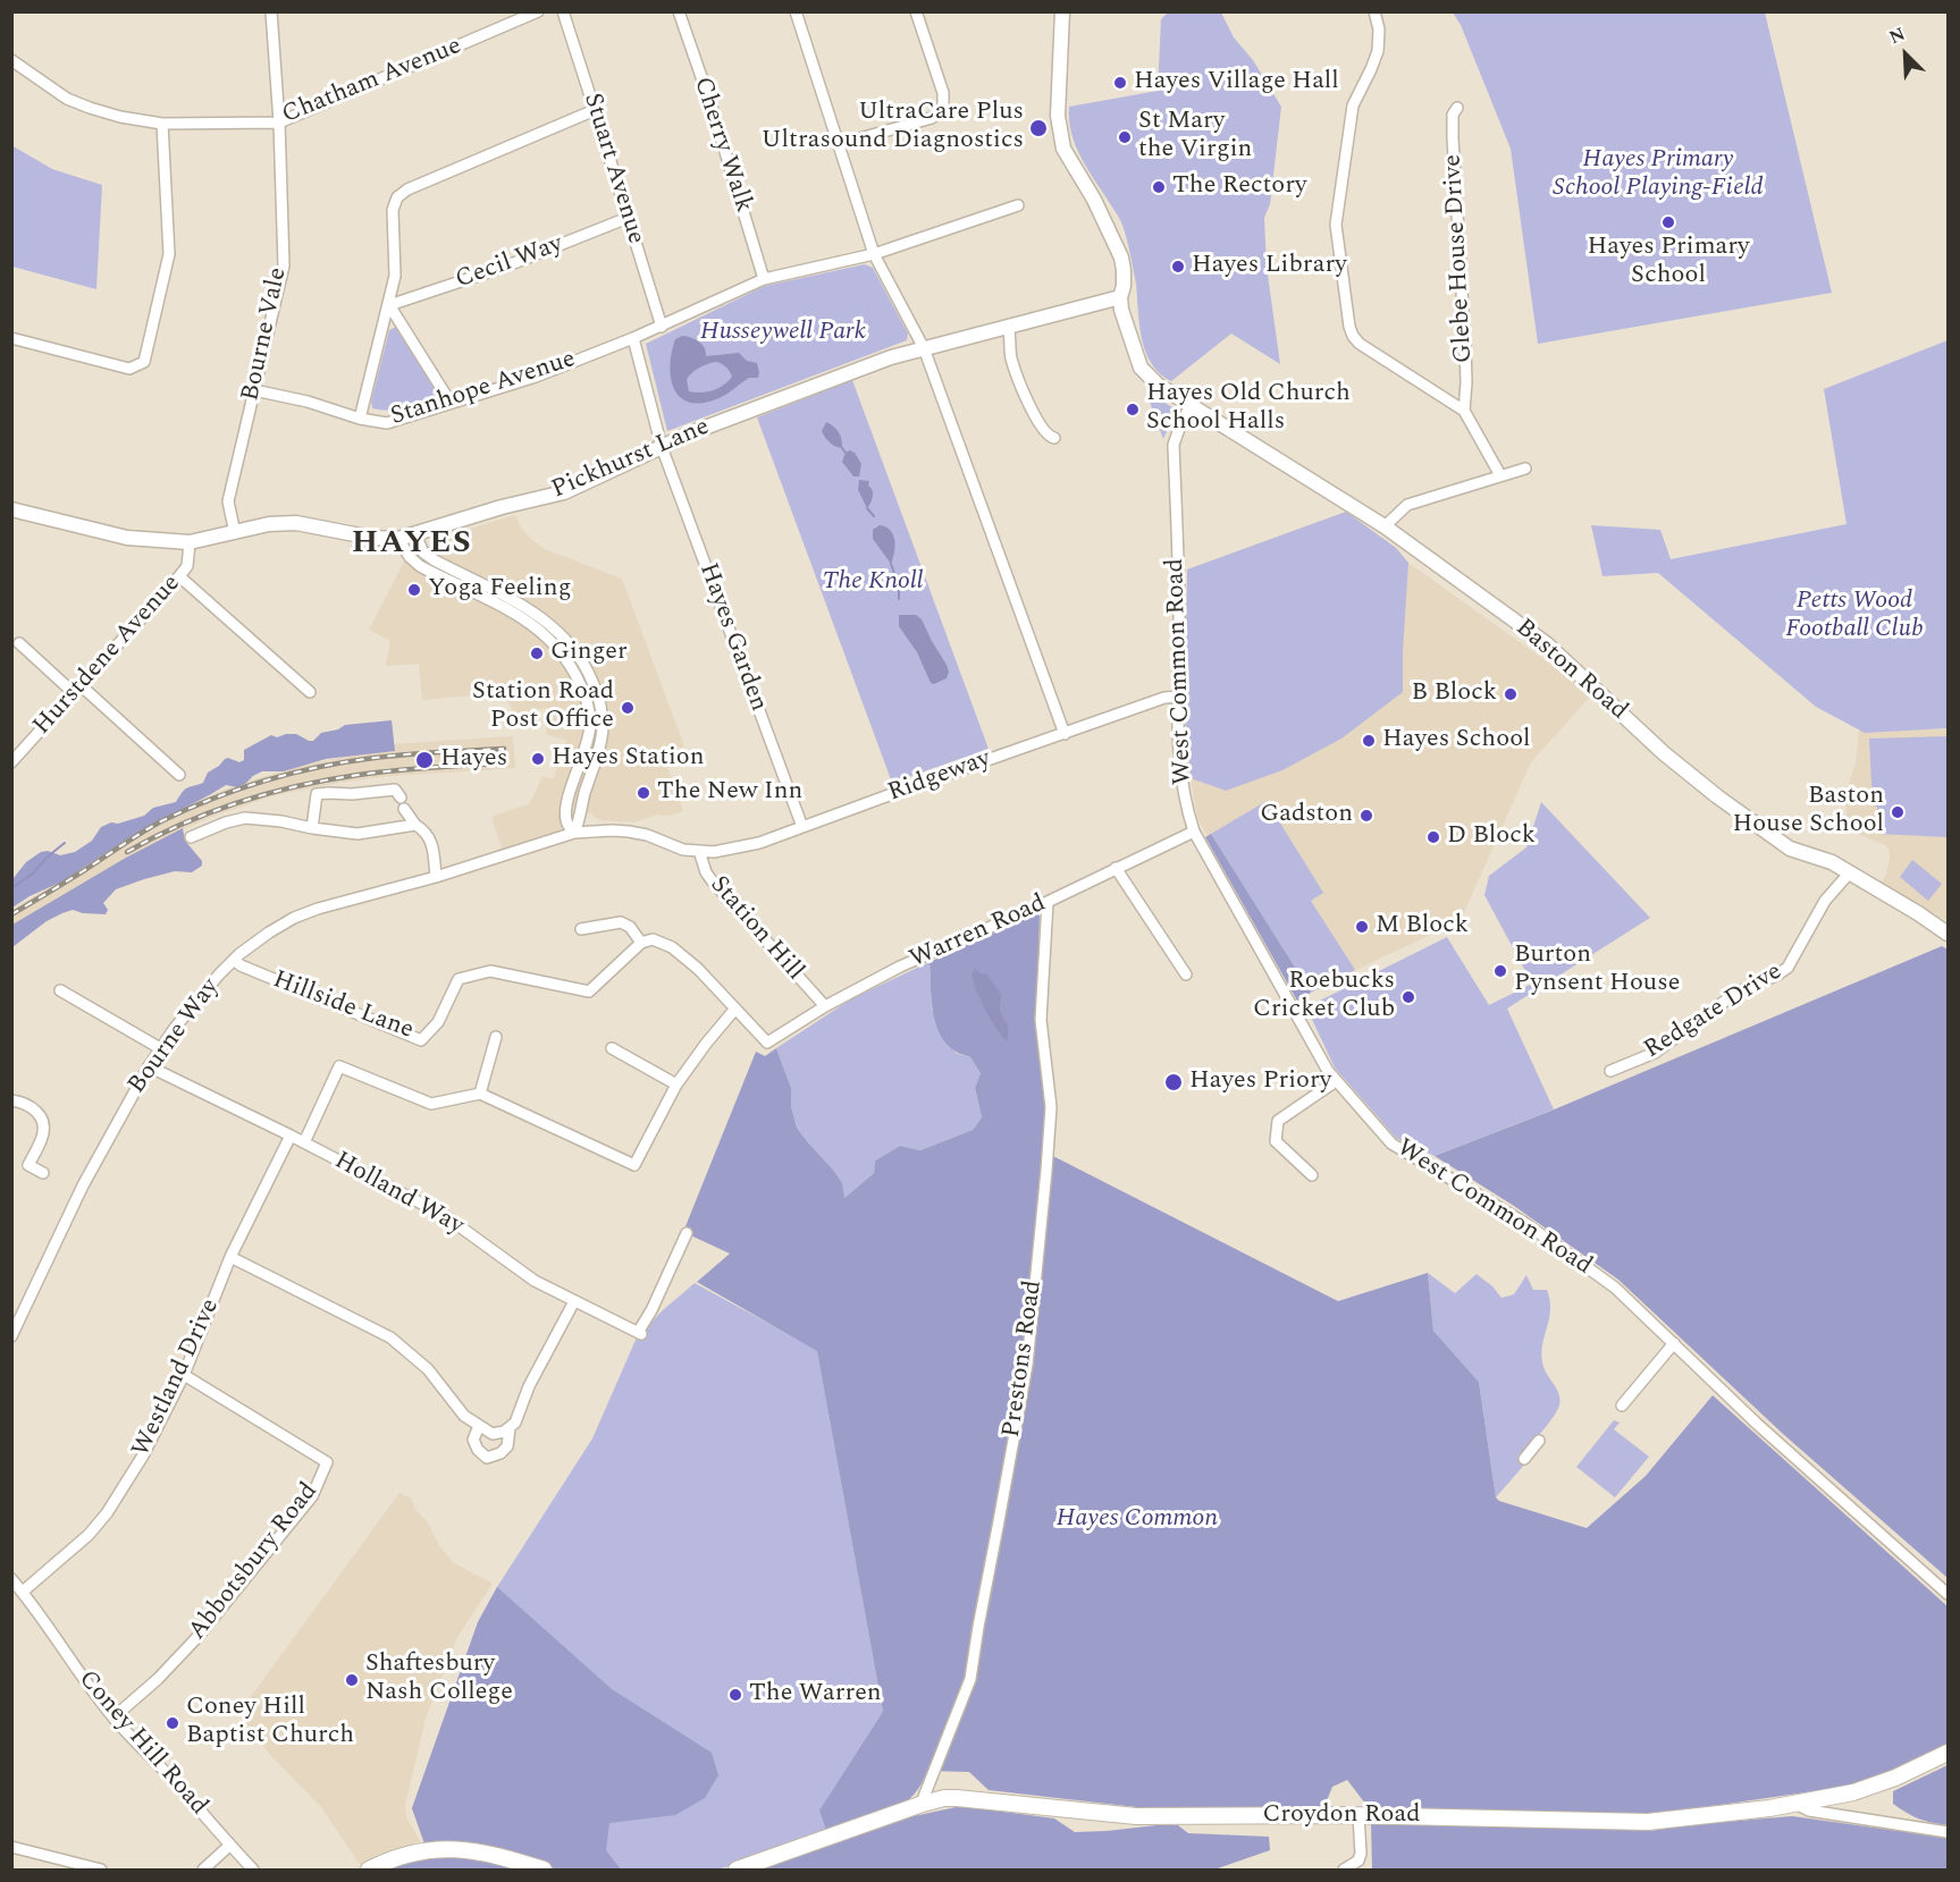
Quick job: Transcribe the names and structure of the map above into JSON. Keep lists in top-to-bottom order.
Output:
{
  "streets": {
    "highway": ["Croydon Road"],
    "main road": ["Pickhurst Lane", "Baston Road"],
    "street": [
      "Chatham Avenue",
      "Cherry Walk",
      "Stuart Avenue",
      "Glebe House Drive",
      "Cecil Way",
      "Bourne Vale",
      "Stanhope Avenue",
      "Hayes Garden",
      "Hurstdene Avenue",
      "West Common Road",
      "Ridgeway",
      "Station Hill",
      "Warren Road",
      "Hillside Lane",
      "Redgate Drive",
      "Bourne Way",
      "Holland Way",
      "Prestons Road",
      "Westland Drive",
      "Abbotsbury Road",
      "Coney Hill Road"
    ]
  },
  "crossings": [
    ["Chatham Avenue", "Bourne Vale"],
    ["Cherry Walk", "Stanhope Avenue"],
    ["Stuart Avenue", "Cecil Way"],
    ["Stuart Avenue", "Stanhope Avenue"],
    ["Bourne Vale", "Stanhope Avenue"],
    ["Bourne Vale", "Pickhurst Lane"],
    ["Stanhope Avenue", "Hayes Garden"],
    ["Pickhurst Lane", "Hayes Garden"],
    ["Pickhurst Lane", "Hurstdene Avenue"],
    ["Pickhurst Lane", "Baston Road"],
    ["Hayes Garden", "Ridgeway"],
    ["Baston Road", "West Common Road"],
    ["Baston Road", "Redgate Drive"],
    ["West Common Road", "Ridgeway"],
    ["West Common Road", "Warren Road"],
    ["Ridgeway", "Station Hill"],
    ["Station Hill", "Warren Road"],
    ["Station Hill", "Bourne Way"],
    ["Warren Road", "Prestons Road"],
    ["Hillside Lane", "Bourne Way"],
    ["Bourne Way", "Holland Way"],
    ["Holland Way", "Westland Drive"],
    ["Prestons Road", "Croydon Road"],
    ["Westland Drive", "Abbotsbury Road"],
    ["Westland Drive", "Coney Hill Road"],
    ["Abbotsbury Road", "Coney Hill Road"]
  ],
  "districts": ["HAYES"],
  "parks": [
    "Hayes Primary School Playing-Field",
    "Husseywell Park",
    "The Knoll",
    "Petts Wood Football Club",
    "Hayes Common"
  ],
  "places": [
    "Hayes Village Hall",
    "UltraCare Plus Ultrasound Diagnostics",
    "St Mary the Virgin",
    "The Rectory",
    "Hayes Primary School",
    "Hayes Library",
    "Hayes Old Church School Halls",
    "Yoga Feeling",
    "Ginger",
    "B Block",
    "Station Road Post Office",
    "Hayes School",
    "Hayes Station",
    "Hayes",
    "The New Inn",
    "Baston House School",
    "Gadston",
    "D Block",
    "M Block",
    "Burton Pynsent House",
    "Roebucks Cricket Club",
    "Hayes Priory",
    "Shaftesbury Nash College",
    "The Warren",
    "Coney Hill Baptist Church"
  ],
  "north": "top left"
}
